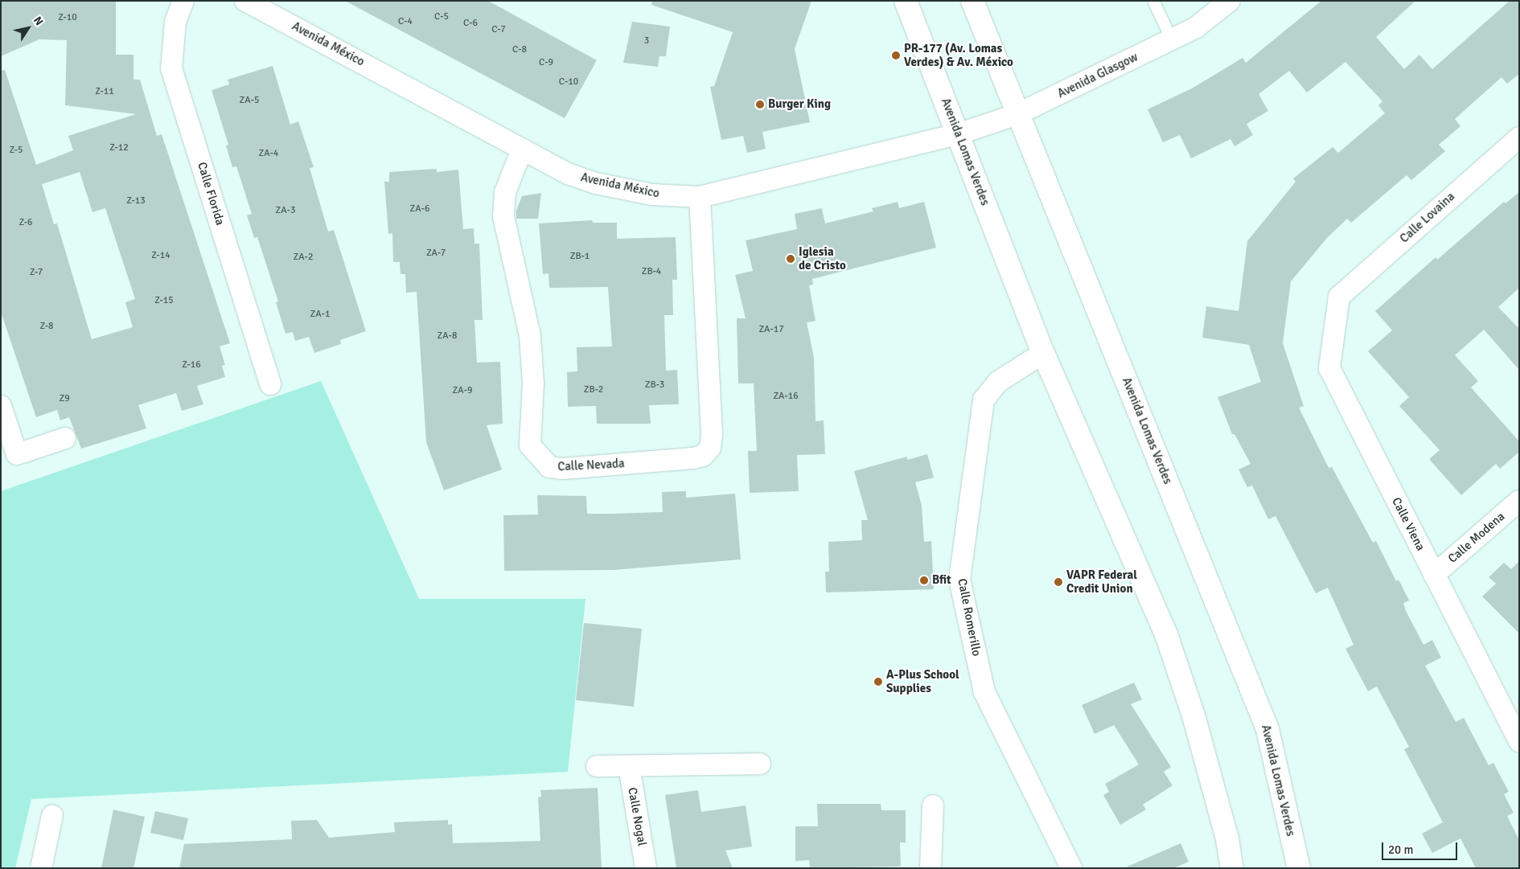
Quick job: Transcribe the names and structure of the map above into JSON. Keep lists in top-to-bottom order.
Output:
{
  "streets": {
    "main road": ["Avenida Lomas Verdes"],
    "street": [
      "Avenida México",
      "Avenida Glasgow",
      "Calle Florida",
      "Calle Lovaina",
      "Calle Nevada",
      "Calle Viena",
      "Calle Modena",
      "Calle Romerillo",
      "Calle Nogal"
    ]
  },
  "crossings": [
    ["Avenida México", "Avenida Glasgow"],
    ["Avenida México", "Avenida Lomas Verdes"],
    ["Avenida México", "Calle Nevada"],
    ["Avenida Glasgow", "Avenida Lomas Verdes"],
    ["Avenida Lomas Verdes", "Calle Romerillo"],
    ["Calle Lovaina", "Calle Viena"],
    ["Calle Viena", "Calle Modena"]
  ],
  "places": [
    "PR-177 (Av. Lomas Verdes) & Av. México",
    "Burger King",
    "Iglesia de Cristo",
    "Bfit",
    "VAPR Federal Credit Union",
    "A-Plus School Supplies"
  ],
  "house_numbers": [
    "C-5",
    "Z-10",
    "C-4",
    "C-6",
    "C-7",
    "3",
    "C-8",
    "C-9",
    "C-10",
    "Z-11",
    "ZA-5",
    "Z-12",
    "Z-5",
    "ZA-4",
    "Z-13",
    "ZA-6",
    "ZA-3",
    "Z-6",
    "ZA-7",
    "Z-14",
    "ZB-1",
    "ZA-2",
    "ZB-4",
    "Z-7",
    "Z-15",
    "ZA-1",
    "Z-8",
    "ZA-17",
    "ZA-8",
    "Z-16",
    "ZB-3",
    "ZB-2",
    "ZA-9",
    "ZA-16",
    "Z9"
  ],
  "scale_bar": "20 m",
  "north": "top right"
}
